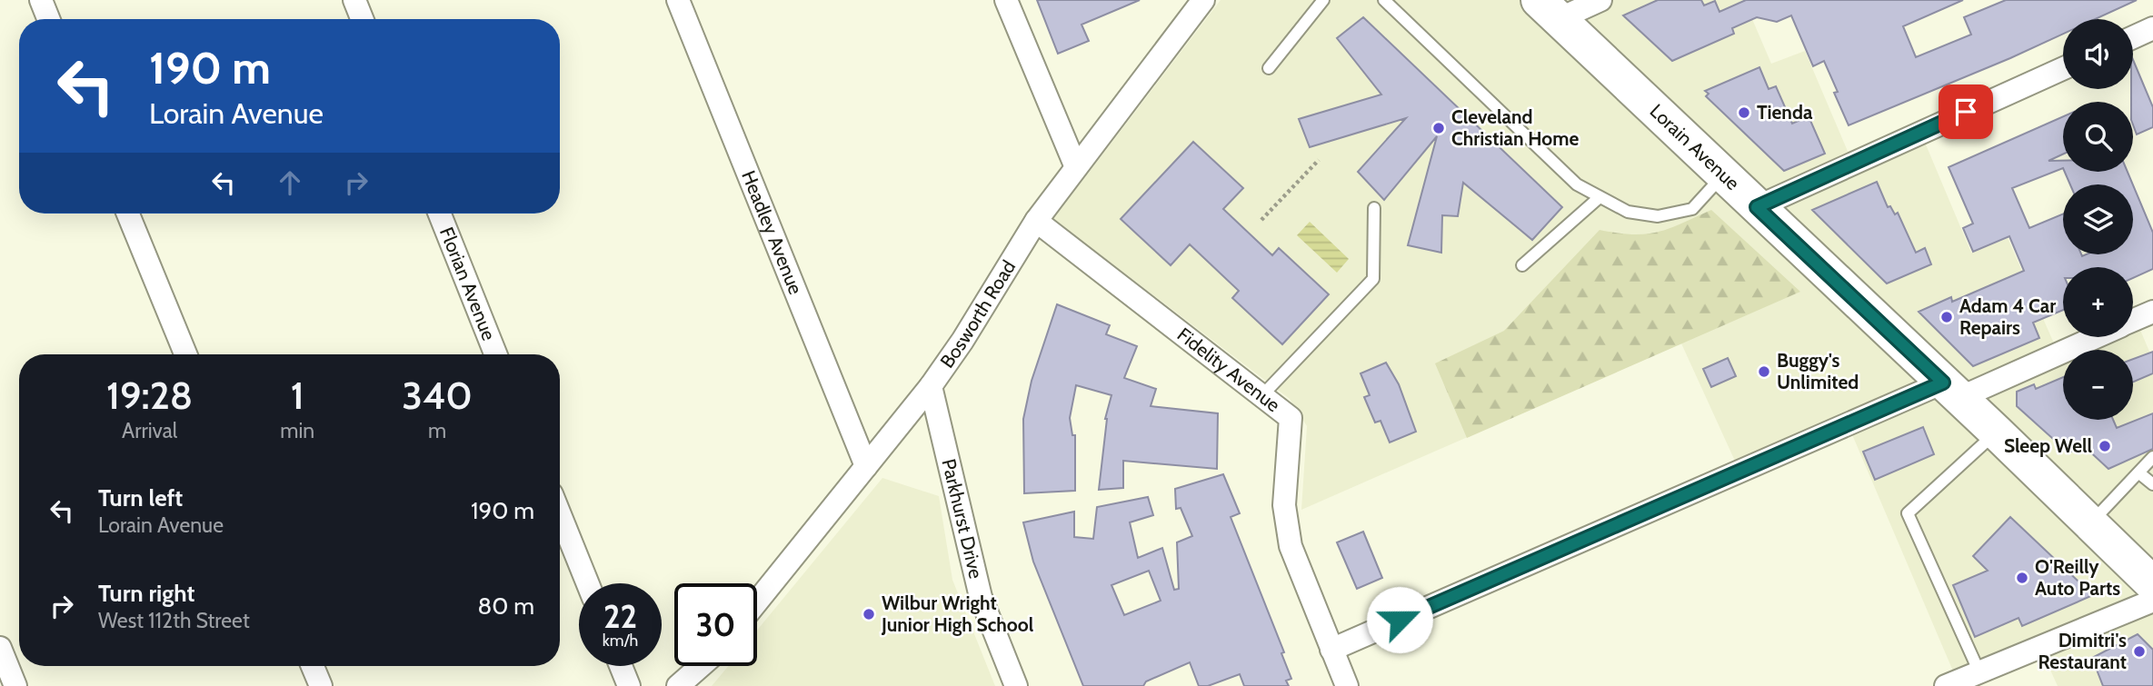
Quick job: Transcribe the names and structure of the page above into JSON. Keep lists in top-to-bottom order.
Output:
{
  "streets": {
    "main road": ["Lorain Avenue"],
    "street": [
      "Headley Avenue",
      "Florian Avenue",
      "Bosworth Road",
      "Fidelity Avenue",
      "Parkhurst Drive"
    ]
  },
  "crossings": [
    ["Headley Avenue", "Bosworth Road"],
    ["Bosworth Road", "Fidelity Avenue"],
    ["Bosworth Road", "Parkhurst Drive"]
  ],
  "places": [
    "Tienda",
    "Cleveland Christian Home",
    "Adam 4 Car Repairs",
    "Buggy's Unlimited",
    "Sleep Well",
    "O'Reilly Auto Parts",
    "Wilbur Wright Junior High School",
    "Dimitri's Restaurant"
  ],
  "page": {
    "map_buttons": ["+", "−"],
    "turn": ["190 m", "Lorain Avenue"],
    "eta": [
      "19:28",
      "Arrival",
      "1",
      "min",
      "340",
      "m"
    ],
    "list": [
      {
        "name": "Turn left",
        "note": "Lorain Avenue",
        "value": "190 m"
      },
      {
        "name": "Turn right",
        "note": "West 112th Street",
        "value": "80 m"
      }
    ],
    "speed": "22 km/h",
    "limit": "30"
  }
}
